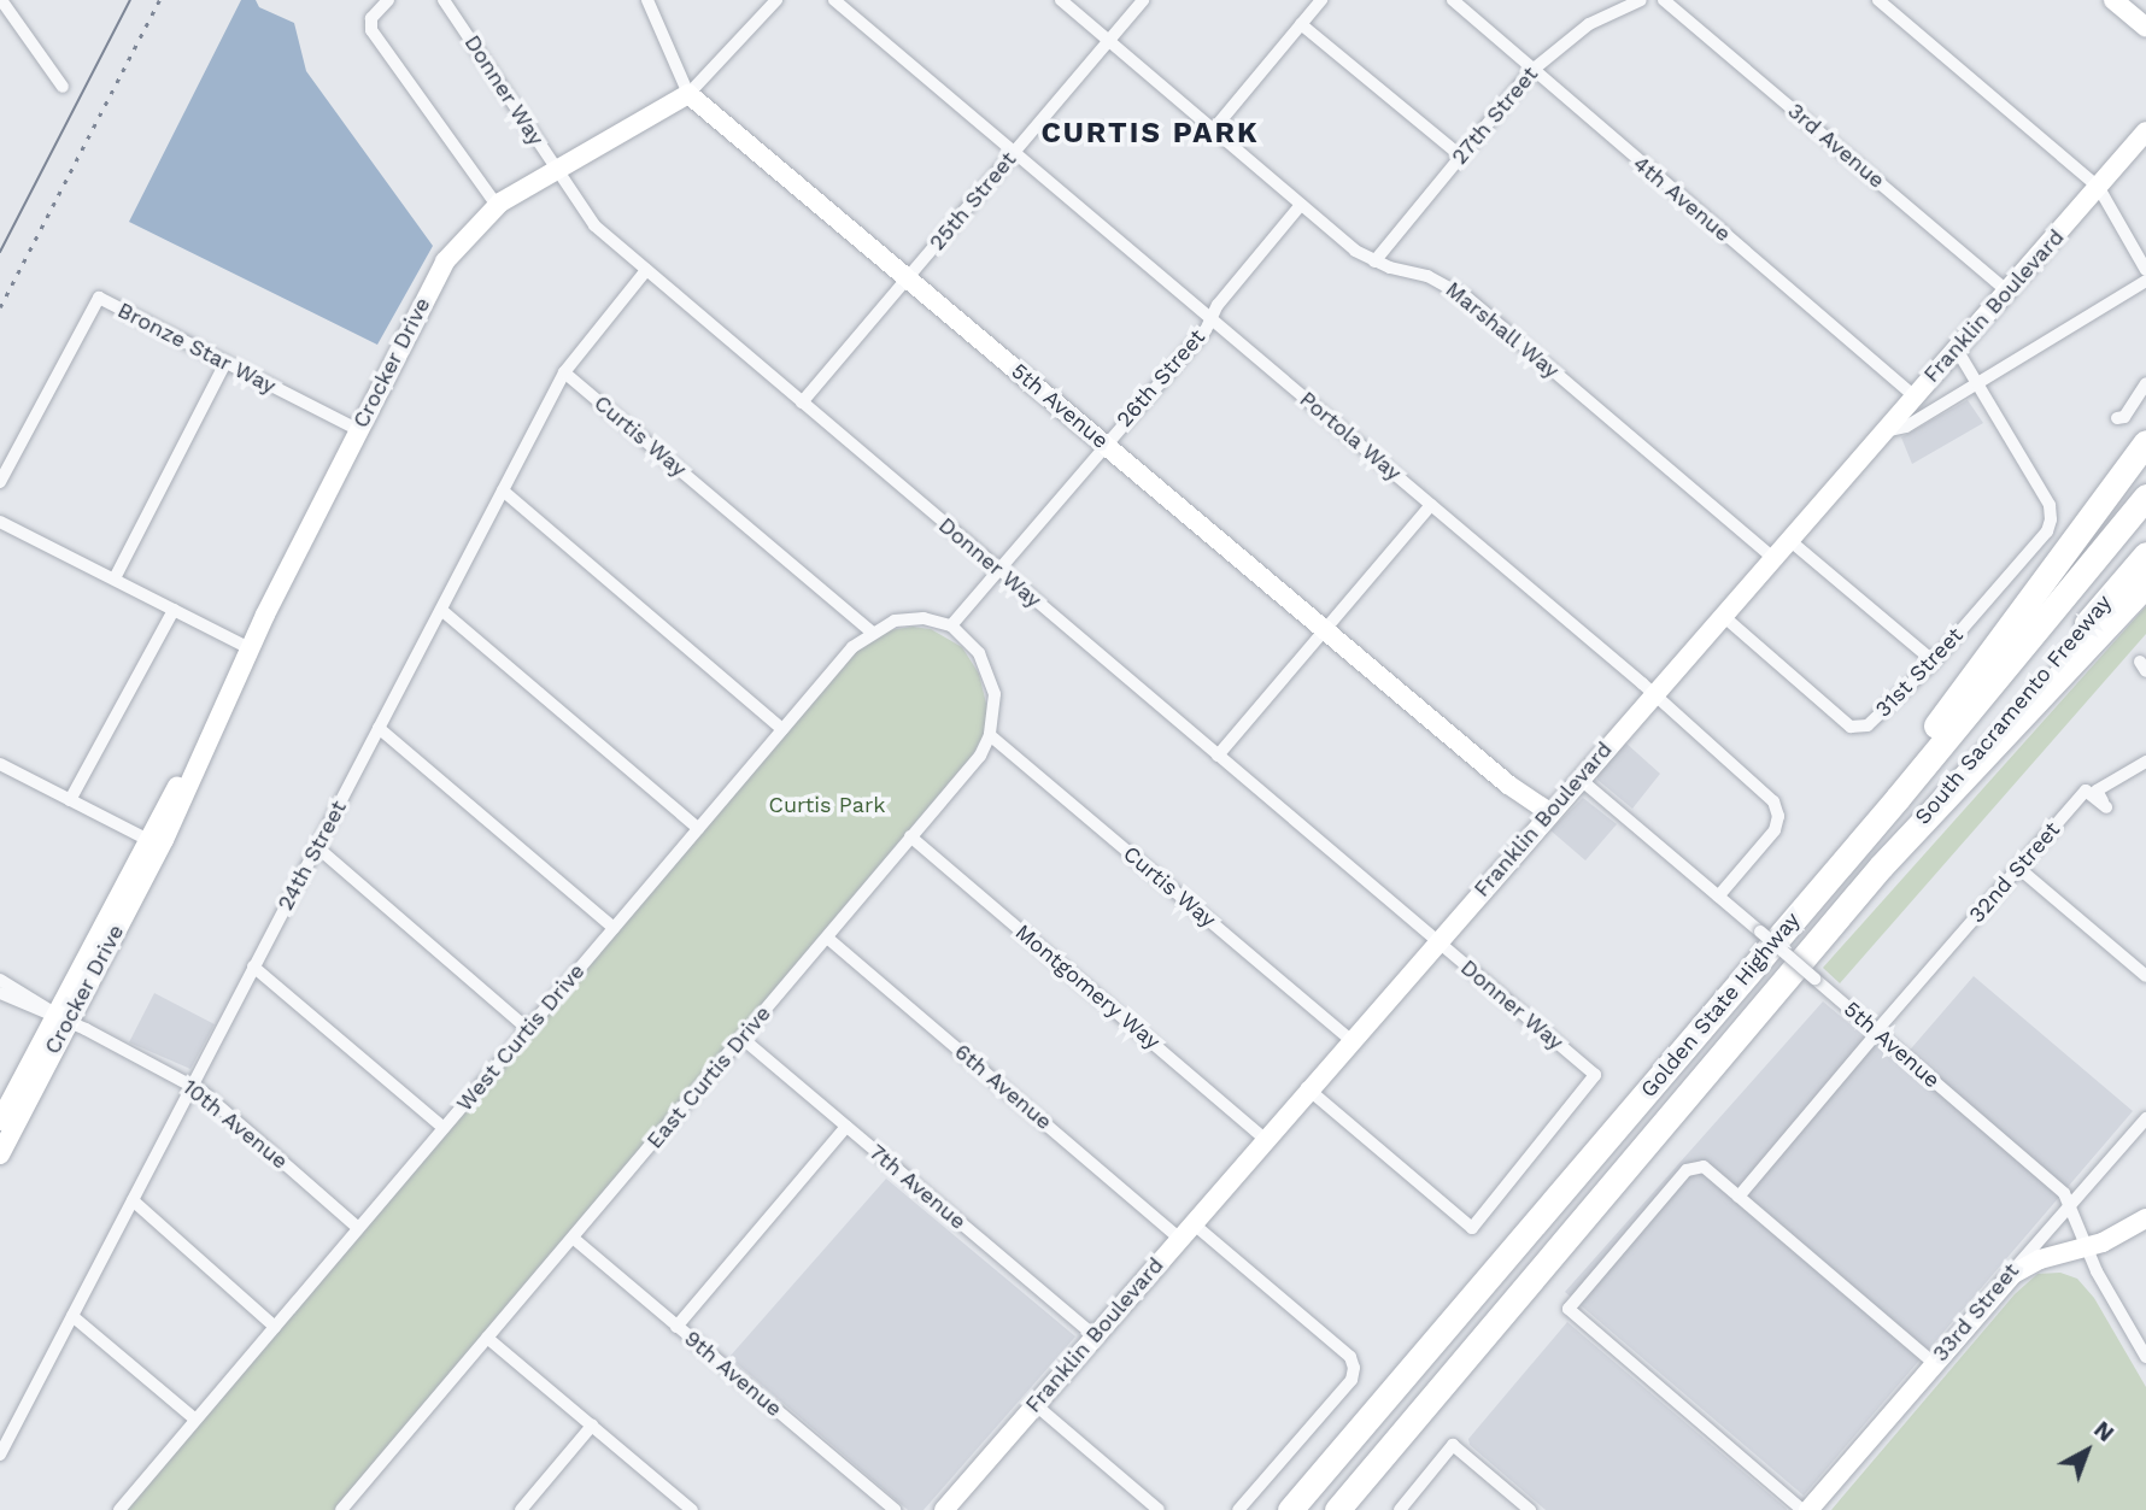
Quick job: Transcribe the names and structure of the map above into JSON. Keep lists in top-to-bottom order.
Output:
{
  "streets": {
    "highway": ["South Sacramento Freeway", "Golden State Highway"],
    "street": [
      "Donner Way",
      "27th Street",
      "3rd Avenue",
      "4th Avenue",
      "25th Street",
      "Franklin Boulevard",
      "Marshall Way",
      "Bronze Star Way",
      "Crocker Drive",
      "26th Street",
      "5th Avenue",
      "Curtis Way",
      "Portola Way",
      "31st Street",
      "24th Street",
      "32nd Street",
      "Montgomery Way",
      "West Curtis Drive",
      "East Curtis Drive",
      "6th Avenue",
      "10th Avenue",
      "7th Avenue",
      "33rd Street",
      "9th Avenue"
    ]
  },
  "crossings": [
    ["Donner Way", "25th Street"],
    ["Donner Way", "Franklin Boulevard"],
    ["Donner Way", "Crocker Drive"],
    ["Donner Way", "26th Street"],
    ["Donner Way", "24th Street"],
    ["27th Street", "4th Avenue"],
    ["27th Street", "Marshall Way"],
    ["3rd Avenue", "Franklin Boulevard"],
    ["4th Avenue", "Franklin Boulevard"],
    ["25th Street", "Marshall Way"],
    ["25th Street", "5th Avenue"],
    ["25th Street", "Portola Way"],
    ["Franklin Boulevard", "Marshall Way"],
    ["Franklin Boulevard", "5th Avenue"],
    ["Franklin Boulevard", "Curtis Way"],
    ["Franklin Boulevard", "Portola Way"],
    ["Franklin Boulevard", "31st Street"],
    ["Franklin Boulevard", "Montgomery Way"],
    ["Franklin Boulevard", "6th Avenue"],
    ["Franklin Boulevard", "7th Avenue"],
    ["Marshall Way", "26th Street"],
    ["Bronze Star Way", "Crocker Drive"],
    ["Crocker Drive", "5th Avenue"],
    ["Crocker Drive", "10th Avenue"],
    ["26th Street", "5th Avenue"],
    ["26th Street", "Portola Way"],
    ["26th Street", "West Curtis Drive"],
    ["26th Street", "East Curtis Drive"],
    ["5th Avenue", "Portola Way"],
    ["5th Avenue", "32nd Street"],
    ["5th Avenue", "33rd Street"],
    ["Curtis Way", "24th Street"],
    ["Curtis Way", "West Curtis Drive"],
    ["Curtis Way", "East Curtis Drive"],
    ["South Sacramento Freeway", "Golden State Highway"],
    ["24th Street", "10th Avenue"],
    ["Montgomery Way", "East Curtis Drive"],
    ["West Curtis Drive", "East Curtis Drive"],
    ["West Curtis Drive", "10th Avenue"],
    ["East Curtis Drive", "6th Avenue"],
    ["East Curtis Drive", "7th Avenue"],
    ["East Curtis Drive", "9th Avenue"]
  ],
  "districts": ["CURTIS PARK"],
  "parks": ["Curtis Park"],
  "north": "top right"
}
